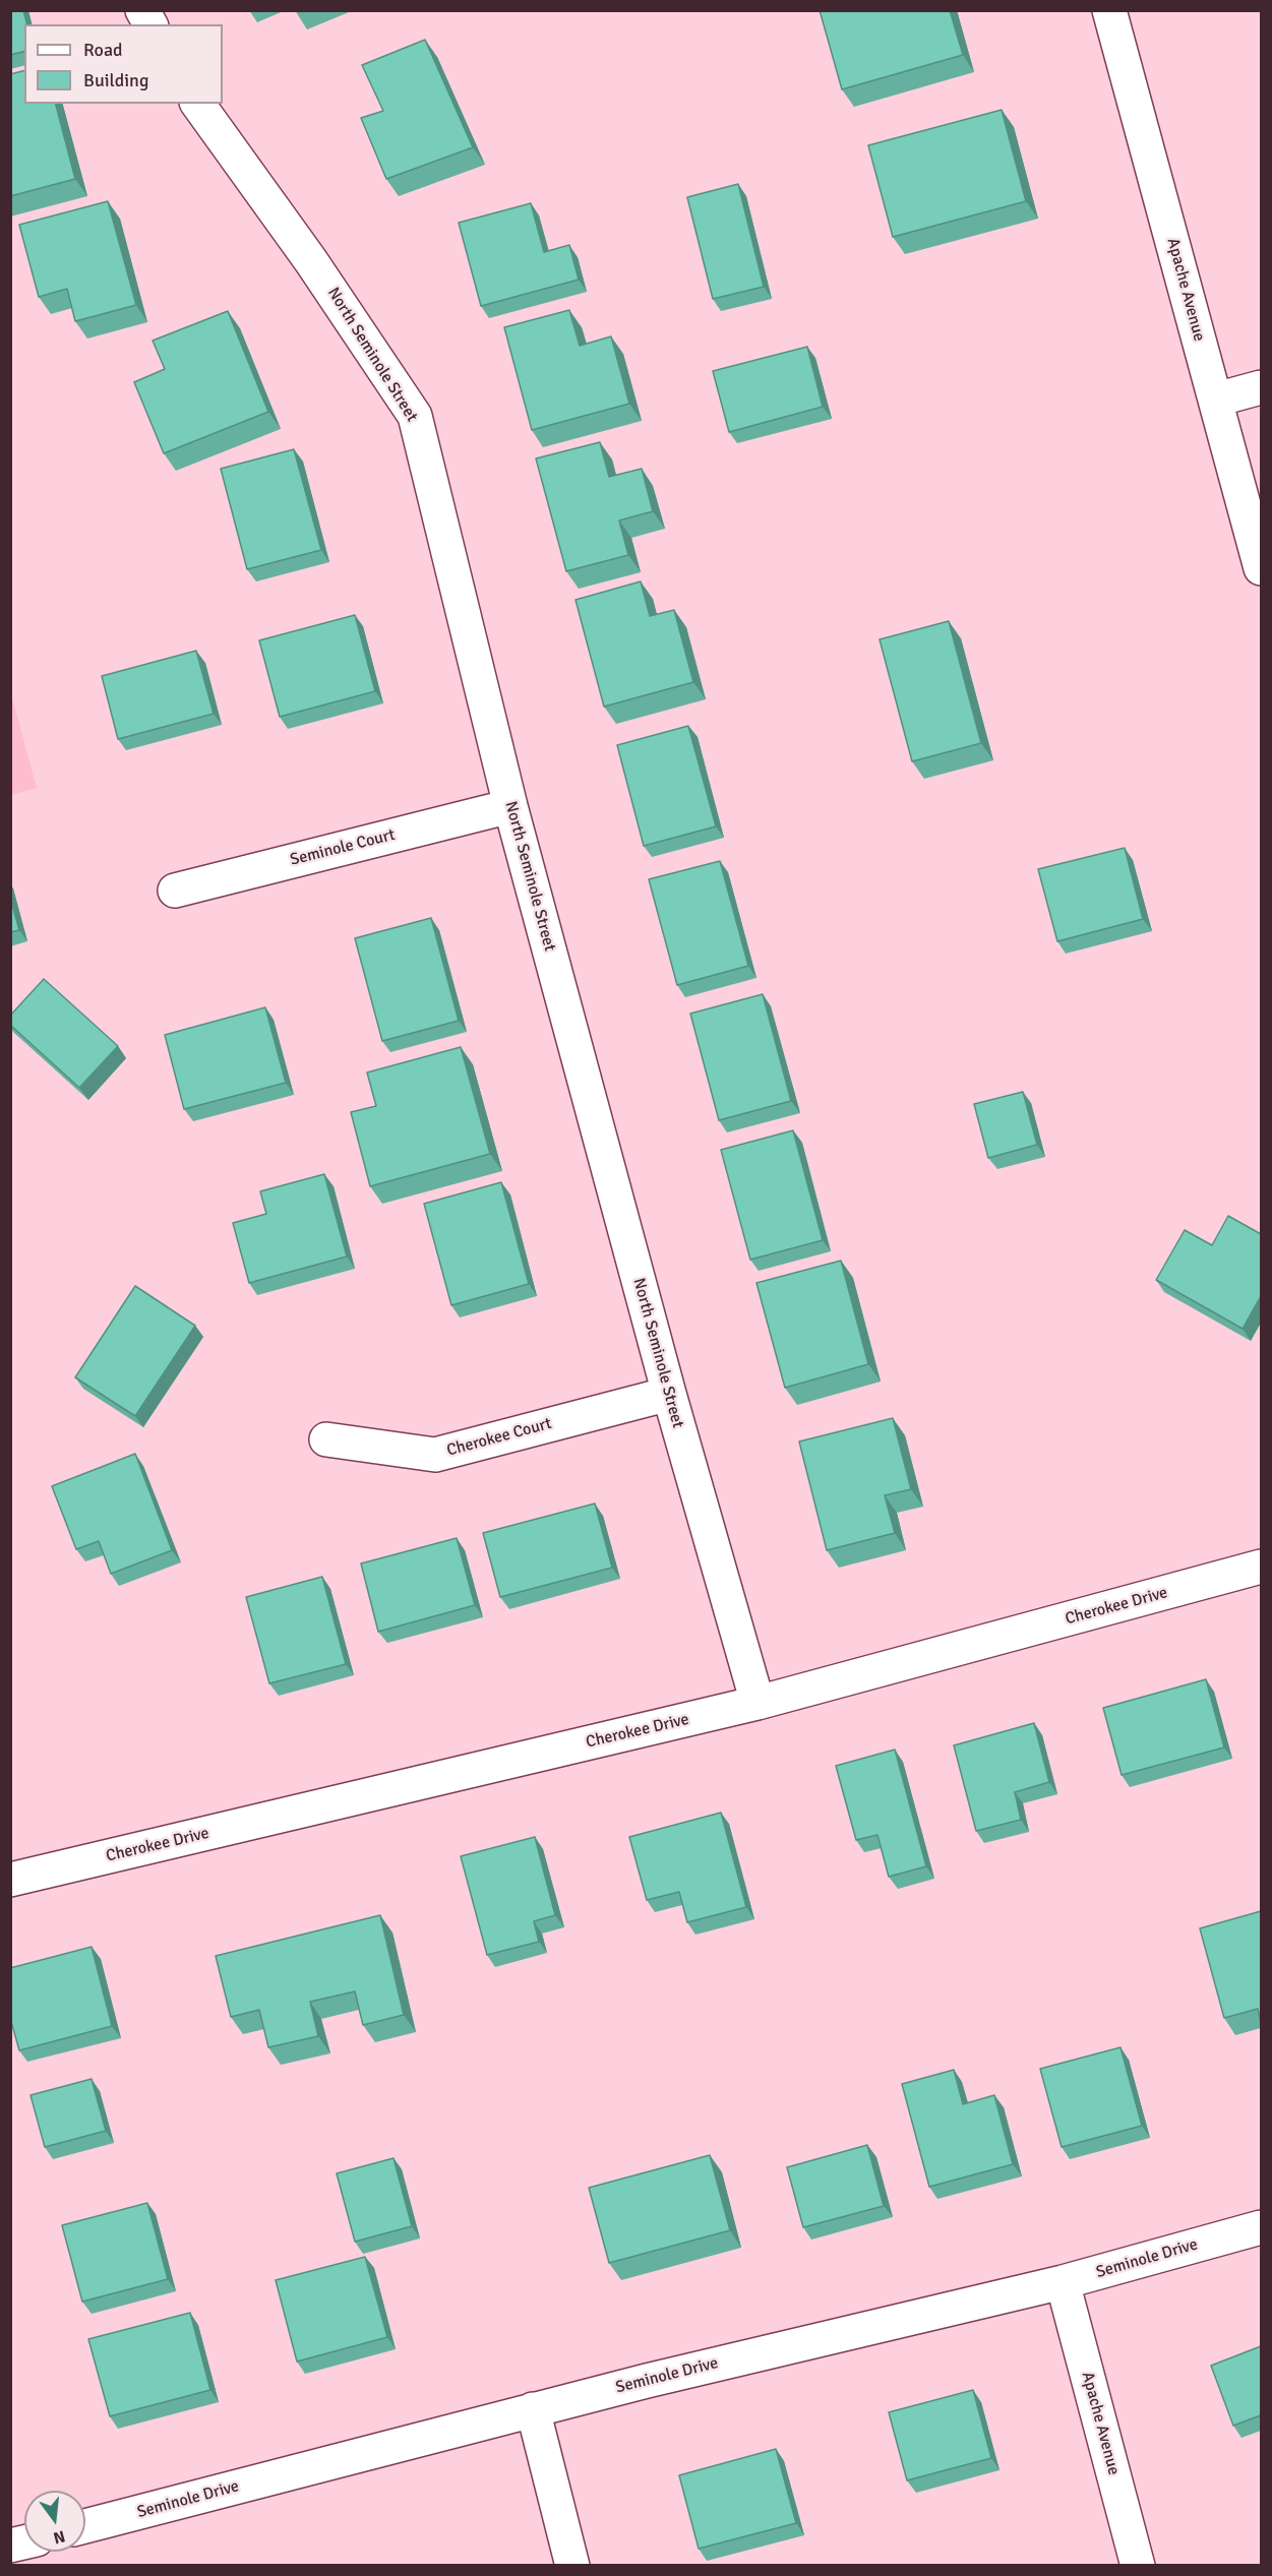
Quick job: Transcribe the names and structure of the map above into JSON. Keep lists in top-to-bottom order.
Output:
{
  "streets": {
    "street": [
      "Apache Avenue",
      "North Seminole Street",
      "Seminole Court",
      "Cherokee Court",
      "Cherokee Drive",
      "Seminole Drive"
    ]
  },
  "crossings": [
    ["Apache Avenue", "Seminole Drive"],
    ["North Seminole Street", "Seminole Court"],
    ["North Seminole Street", "Cherokee Court"],
    ["North Seminole Street", "Cherokee Drive"]
  ],
  "legend": ["Road", "Building"],
  "north": "bottom"
}
